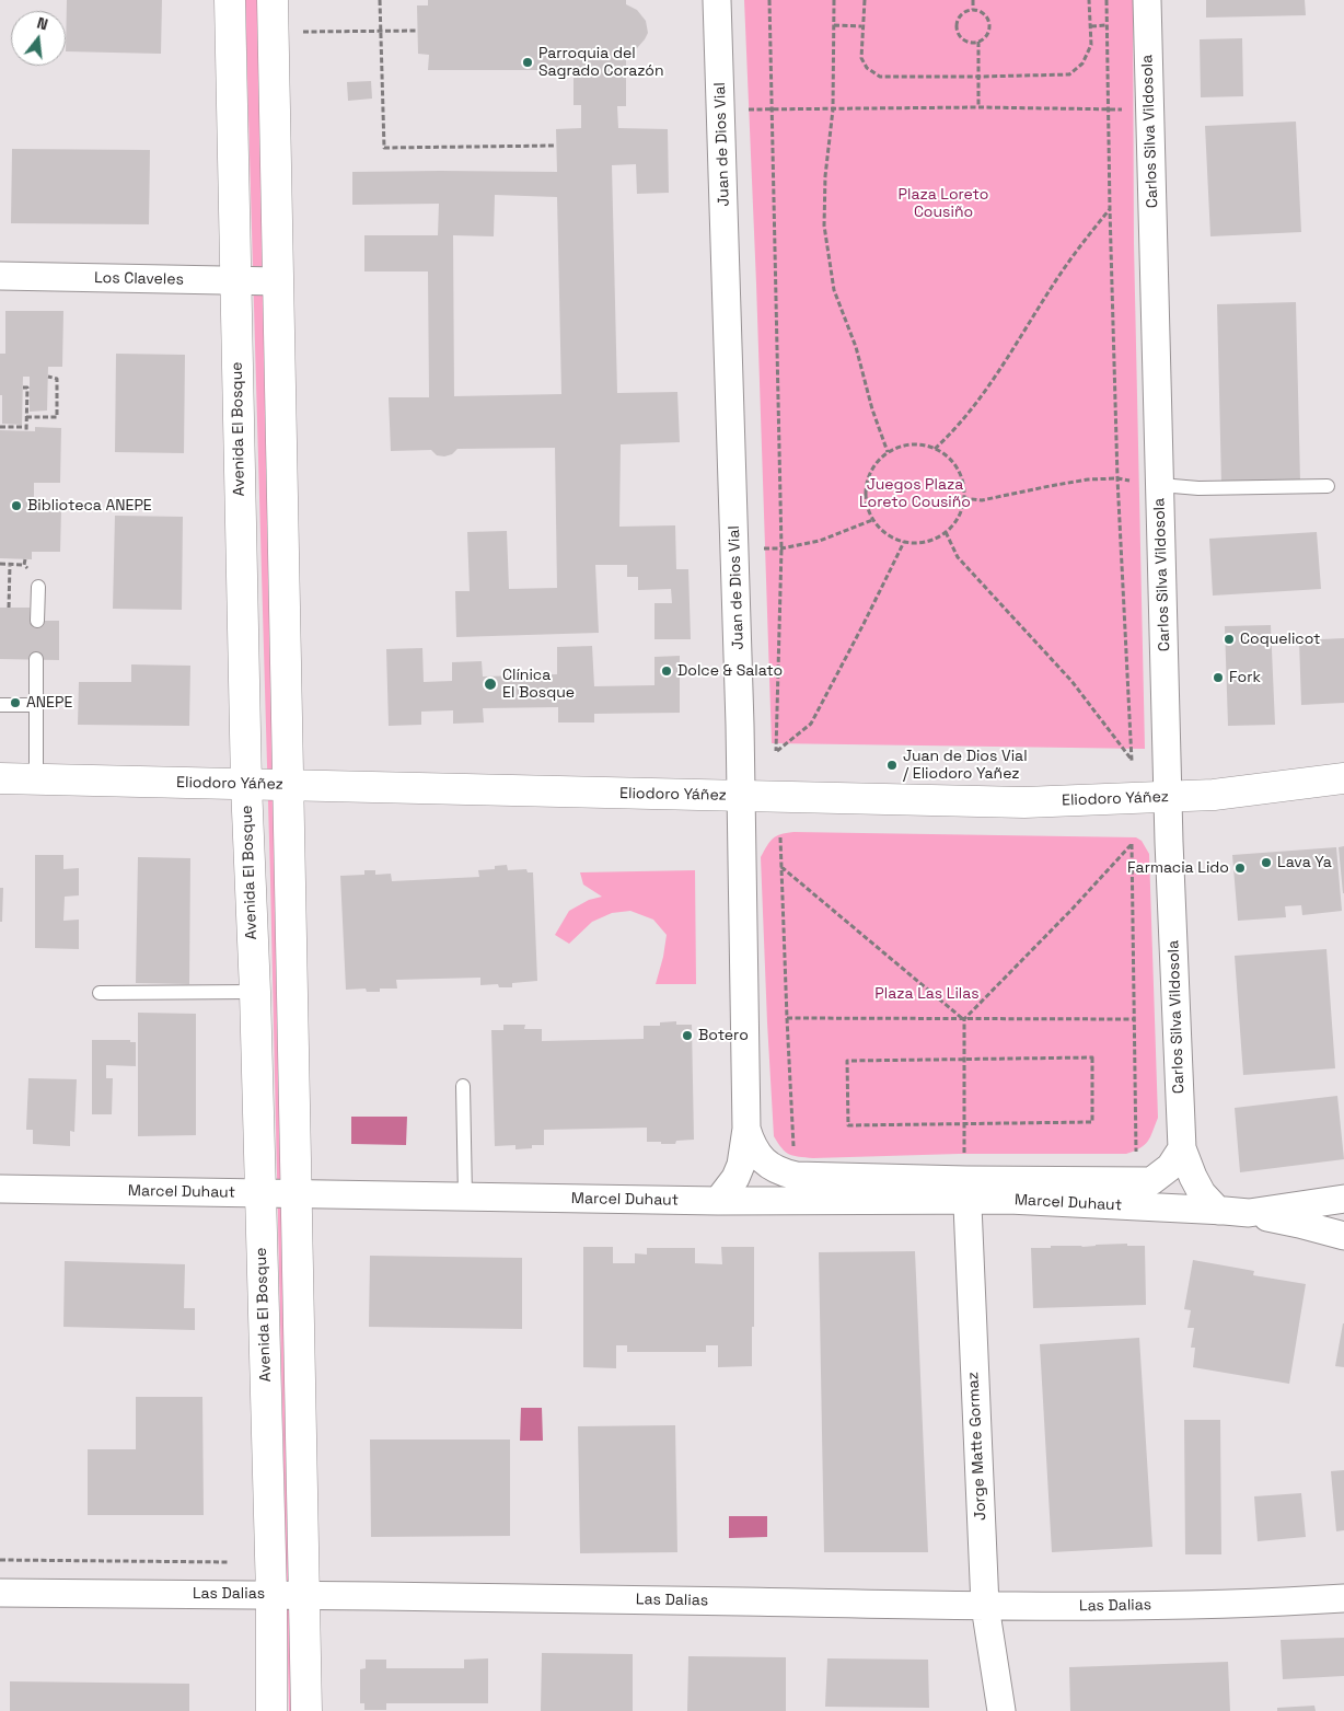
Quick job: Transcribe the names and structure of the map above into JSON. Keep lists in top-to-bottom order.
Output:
{
  "streets": {
    "street": [
      "Carlos Silva Vildosola",
      "Juan de Dios Vial",
      "Los Claveles",
      "Avenida El Bosque",
      "Eliodoro Yáñez",
      "Marcel Duhaut",
      "Jorge Matte Gormaz",
      "Las Dalias"
    ]
  },
  "crossings": [
    ["Carlos Silva Vildosola", "Eliodoro Yáñez"],
    ["Carlos Silva Vildosola", "Marcel Duhaut"],
    ["Juan de Dios Vial", "Eliodoro Yáñez"],
    ["Juan de Dios Vial", "Marcel Duhaut"],
    ["Los Claveles", "Avenida El Bosque"],
    ["Avenida El Bosque", "Eliodoro Yáñez"],
    ["Avenida El Bosque", "Marcel Duhaut"],
    ["Avenida El Bosque", "Las Dalias"],
    ["Marcel Duhaut", "Jorge Matte Gormaz"],
    ["Jorge Matte Gormaz", "Las Dalias"]
  ],
  "parks": ["Plaza Loreto Cousiño", "Juegos Plaza Loreto Cousiño", "Plaza Las Lilas"],
  "places": [
    "Parroquia del Sagrado Corazón",
    "Biblioteca ANEPE",
    "Coquelicot",
    "Dolce & Salato",
    "Fork",
    "Clínica El Bosque",
    "ANEPE",
    "Juan de Dios Vial / Eliodoro Yañez",
    "Lava Ya",
    "Farmacia Lido",
    "Botero"
  ],
  "north": "top"
}
